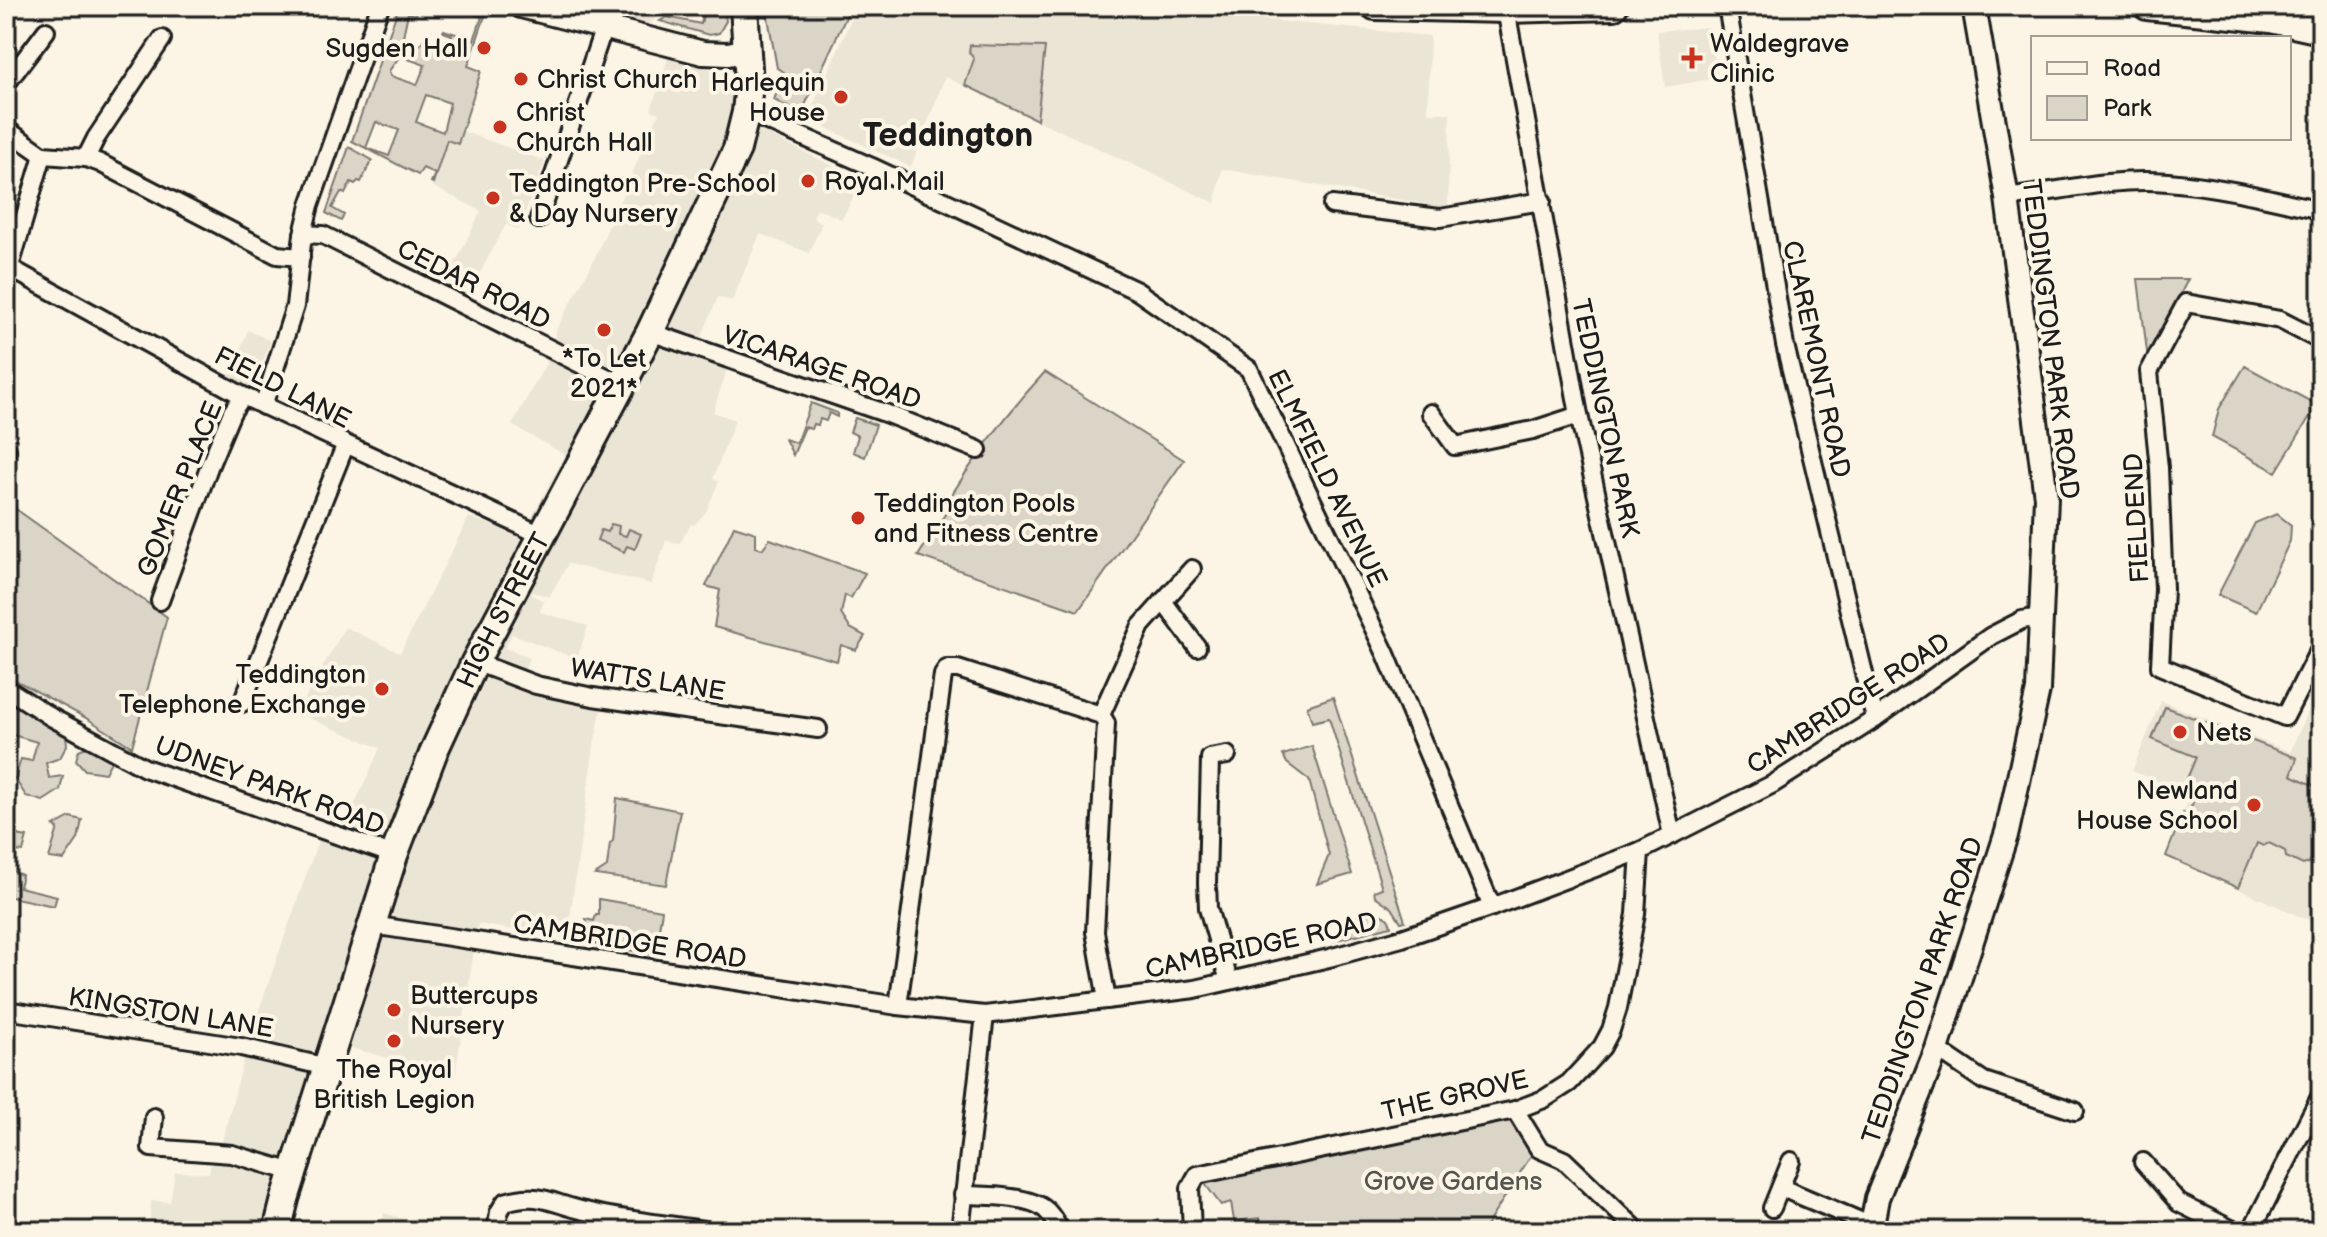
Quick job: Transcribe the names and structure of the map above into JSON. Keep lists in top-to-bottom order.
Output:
{
  "streets": {
    "main road": ["HIGH STREET"],
    "street": [
      "CEDAR ROAD",
      "TEDDINGTON PARK ROAD",
      "CLAREMONT ROAD",
      "VICARAGE ROAD",
      "FIELD LANE",
      "TEDDINGTON PARK",
      "ELMFIELD AVENUE",
      "GOMER PLACE",
      "FIELDEND",
      "WATTS LANE",
      "CAMBRIDGE ROAD",
      "UDNEY PARK ROAD",
      "KINGSTON LANE",
      "THE GROVE"
    ]
  },
  "crossings": [
    ["CEDAR ROAD", "HIGH STREET"],
    ["TEDDINGTON PARK ROAD", "CAMBRIDGE ROAD"],
    ["CLAREMONT ROAD", "CAMBRIDGE ROAD"],
    ["VICARAGE ROAD", "HIGH STREET"],
    ["FIELD LANE", "GOMER PLACE"],
    ["FIELD LANE", "HIGH STREET"],
    ["TEDDINGTON PARK", "CAMBRIDGE ROAD"],
    ["ELMFIELD AVENUE", "HIGH STREET"],
    ["ELMFIELD AVENUE", "CAMBRIDGE ROAD"],
    ["HIGH STREET", "WATTS LANE"],
    ["HIGH STREET", "CAMBRIDGE ROAD"],
    ["HIGH STREET", "UDNEY PARK ROAD"],
    ["HIGH STREET", "KINGSTON LANE"],
    ["CAMBRIDGE ROAD", "THE GROVE"]
  ],
  "districts": ["Teddington"],
  "parks": ["Grove Gardens"],
  "places": {
    "other": [
      "Sugden Hall",
      "Christ Church",
      "Harlequin House",
      "Christ Church Hall",
      "Royal Mail",
      "Teddington Pre-School & Day Nursery",
      "*To Let 2021*",
      "Teddington Pools and Fitness Centre",
      "Teddington Telephone Exchange",
      "Nets",
      "Newland House School",
      "Buttercups Nursery",
      "The Royal British Legion"
    ],
    "health": ["Waldegrave Clinic"]
  },
  "legend": ["Road", "Park"]
}
